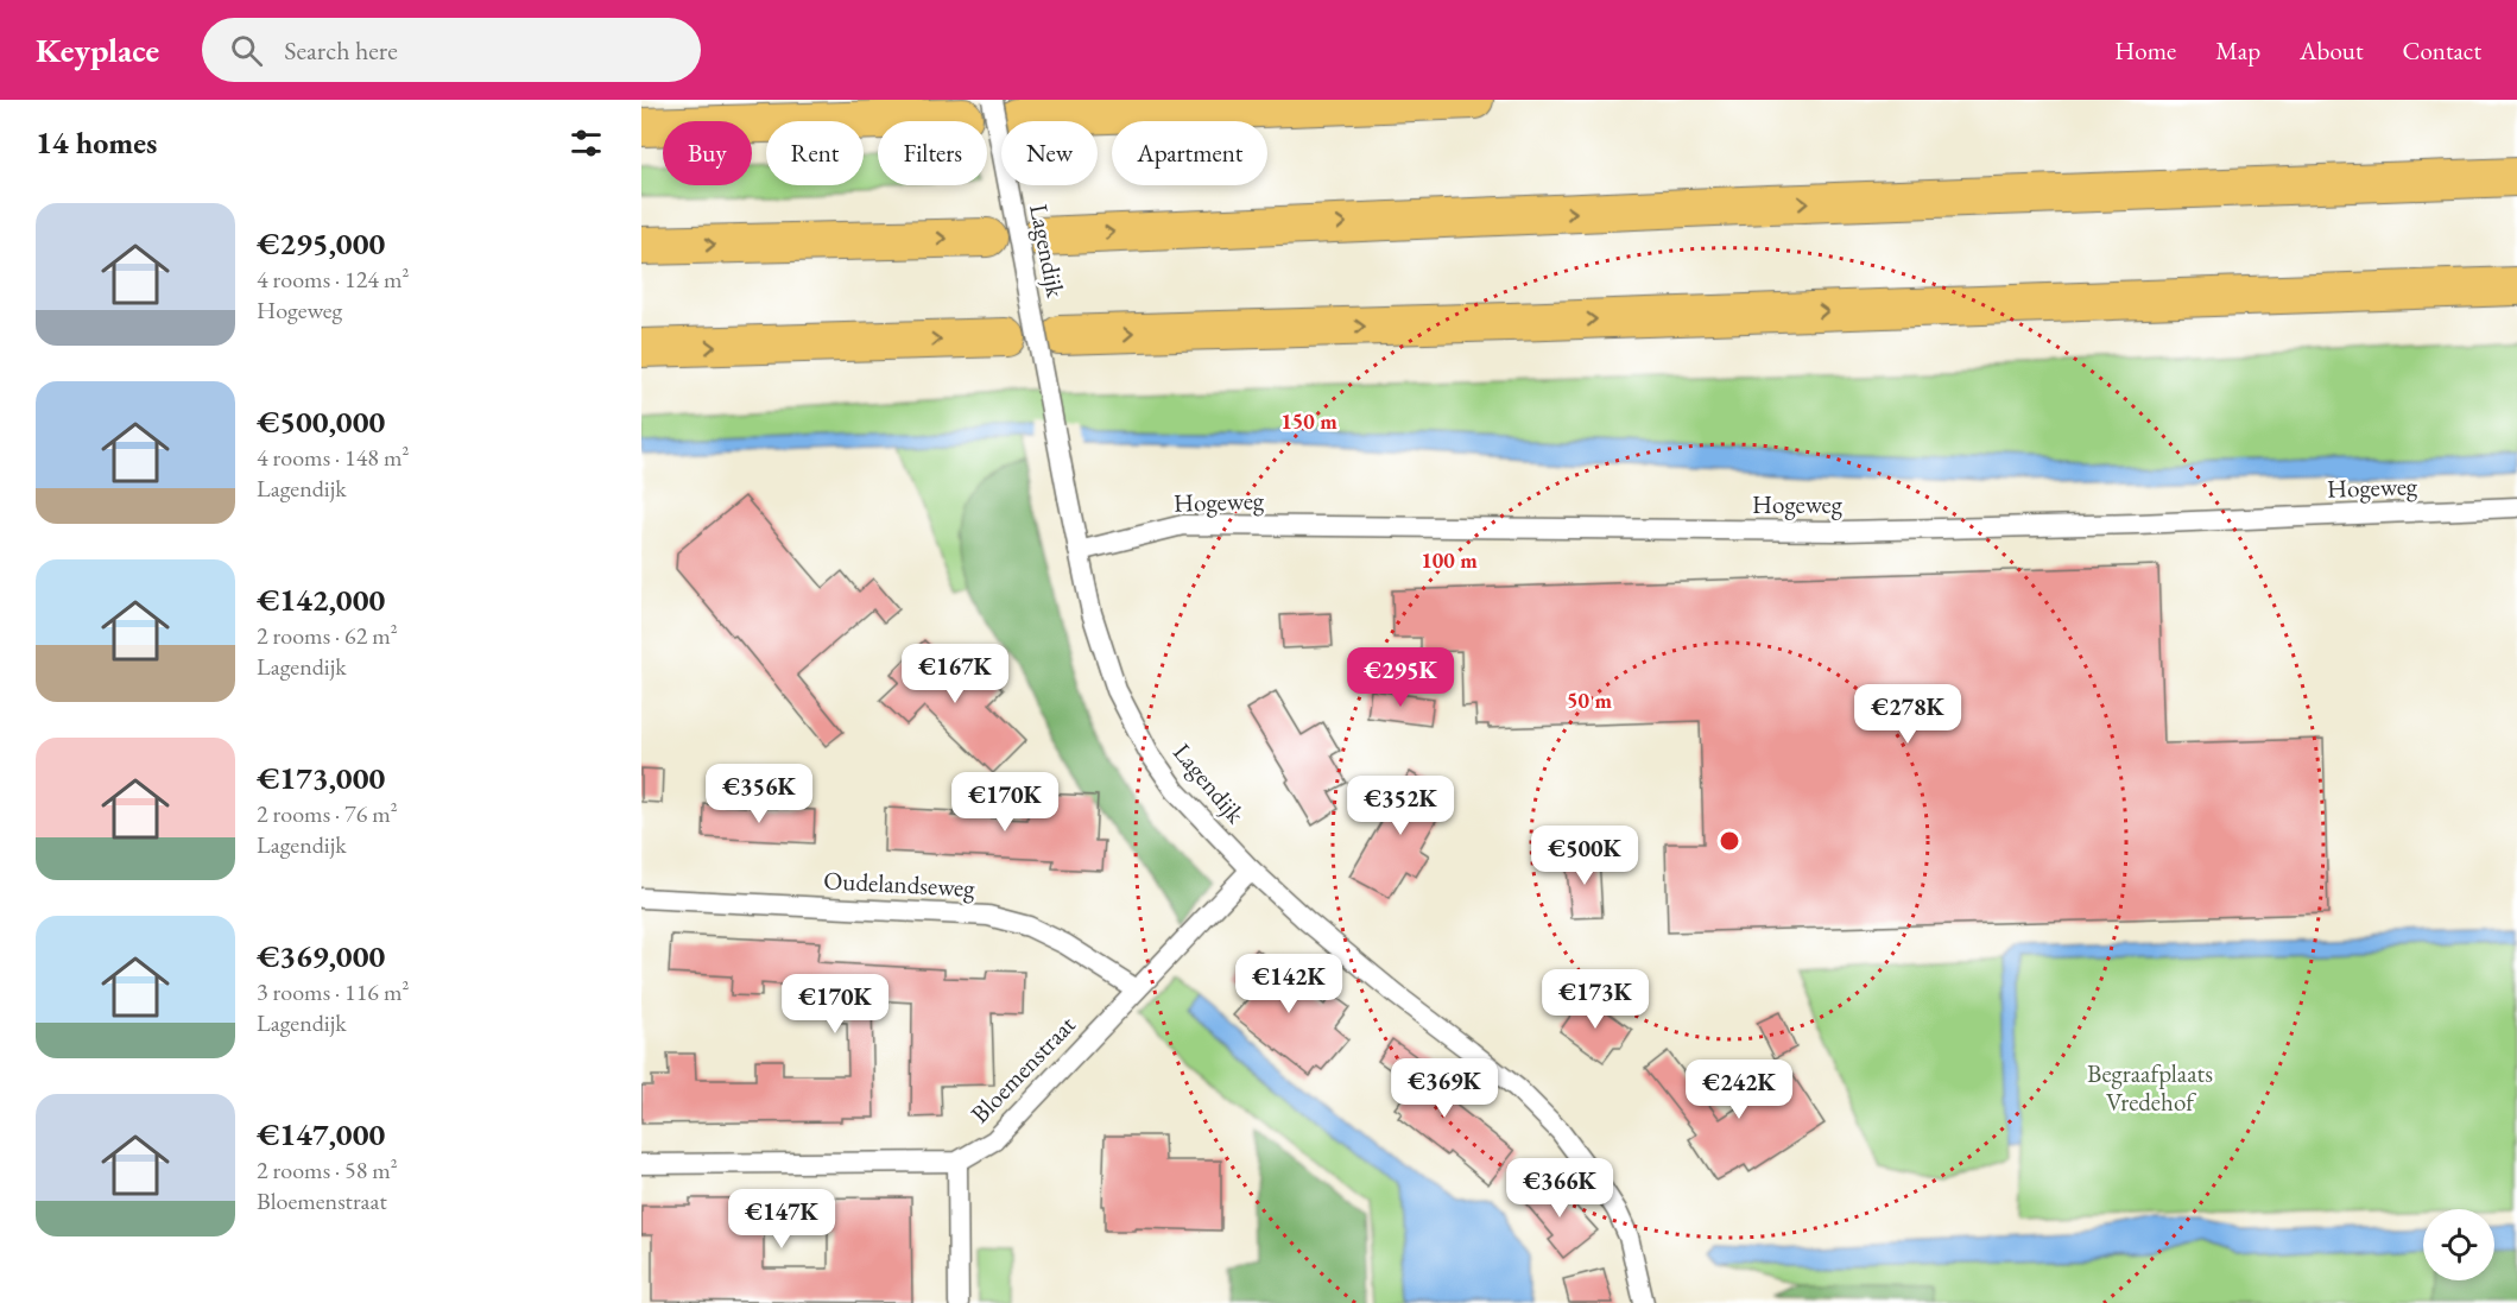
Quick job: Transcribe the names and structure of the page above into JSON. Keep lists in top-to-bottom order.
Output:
{
  "streets": {
    "street": [
      "Lagendijk",
      "Hogeweg",
      "Oudelandseweg",
      "Bloemenstraat"
    ]
  },
  "crossings": [
    ["Lagendijk", "Hogeweg"],
    ["Lagendijk", "Bloemenstraat"],
    ["Oudelandseweg", "Bloemenstraat"]
  ],
  "parks": ["Begraafplaats Vredehof"],
  "page": {
    "header": "Keyplace",
    "search": "Search here",
    "nav": [
      "Home",
      "Map",
      "About",
      "Contact"
    ],
    "heading": "14 homes",
    "chip": [
      "Buy",
      "Rent",
      "Filters",
      "New",
      "Apartment"
    ],
    "list": [
      {
        "name": "€295,000",
        "note": "4 rooms · 124 m² · Hogeweg"
      },
      {
        "name": "€500,000",
        "note": "4 rooms · 148 m² · Lagendijk"
      },
      {
        "name": "€142,000",
        "note": "2 rooms · 62 m² · Lagendijk"
      },
      {
        "name": "€173,000",
        "note": "2 rooms · 76 m² · Lagendijk"
      },
      {
        "name": "€369,000",
        "note": "3 rooms · 116 m² · Lagendijk"
      },
      {
        "name": "€147,000",
        "note": "2 rooms · 58 m² · Bloemenstraat"
      }
    ],
    "price": [
      "€167K",
      "€295K",
      "€278K",
      "€356K",
      "€170K",
      "€352K",
      "€500K",
      "€142K",
      "€173K",
      "€170K",
      "€369K",
      "€242K",
      "€366K",
      "€147K"
    ]
  },
  "rings": ["150 m", "100 m", "50 m"]
}
